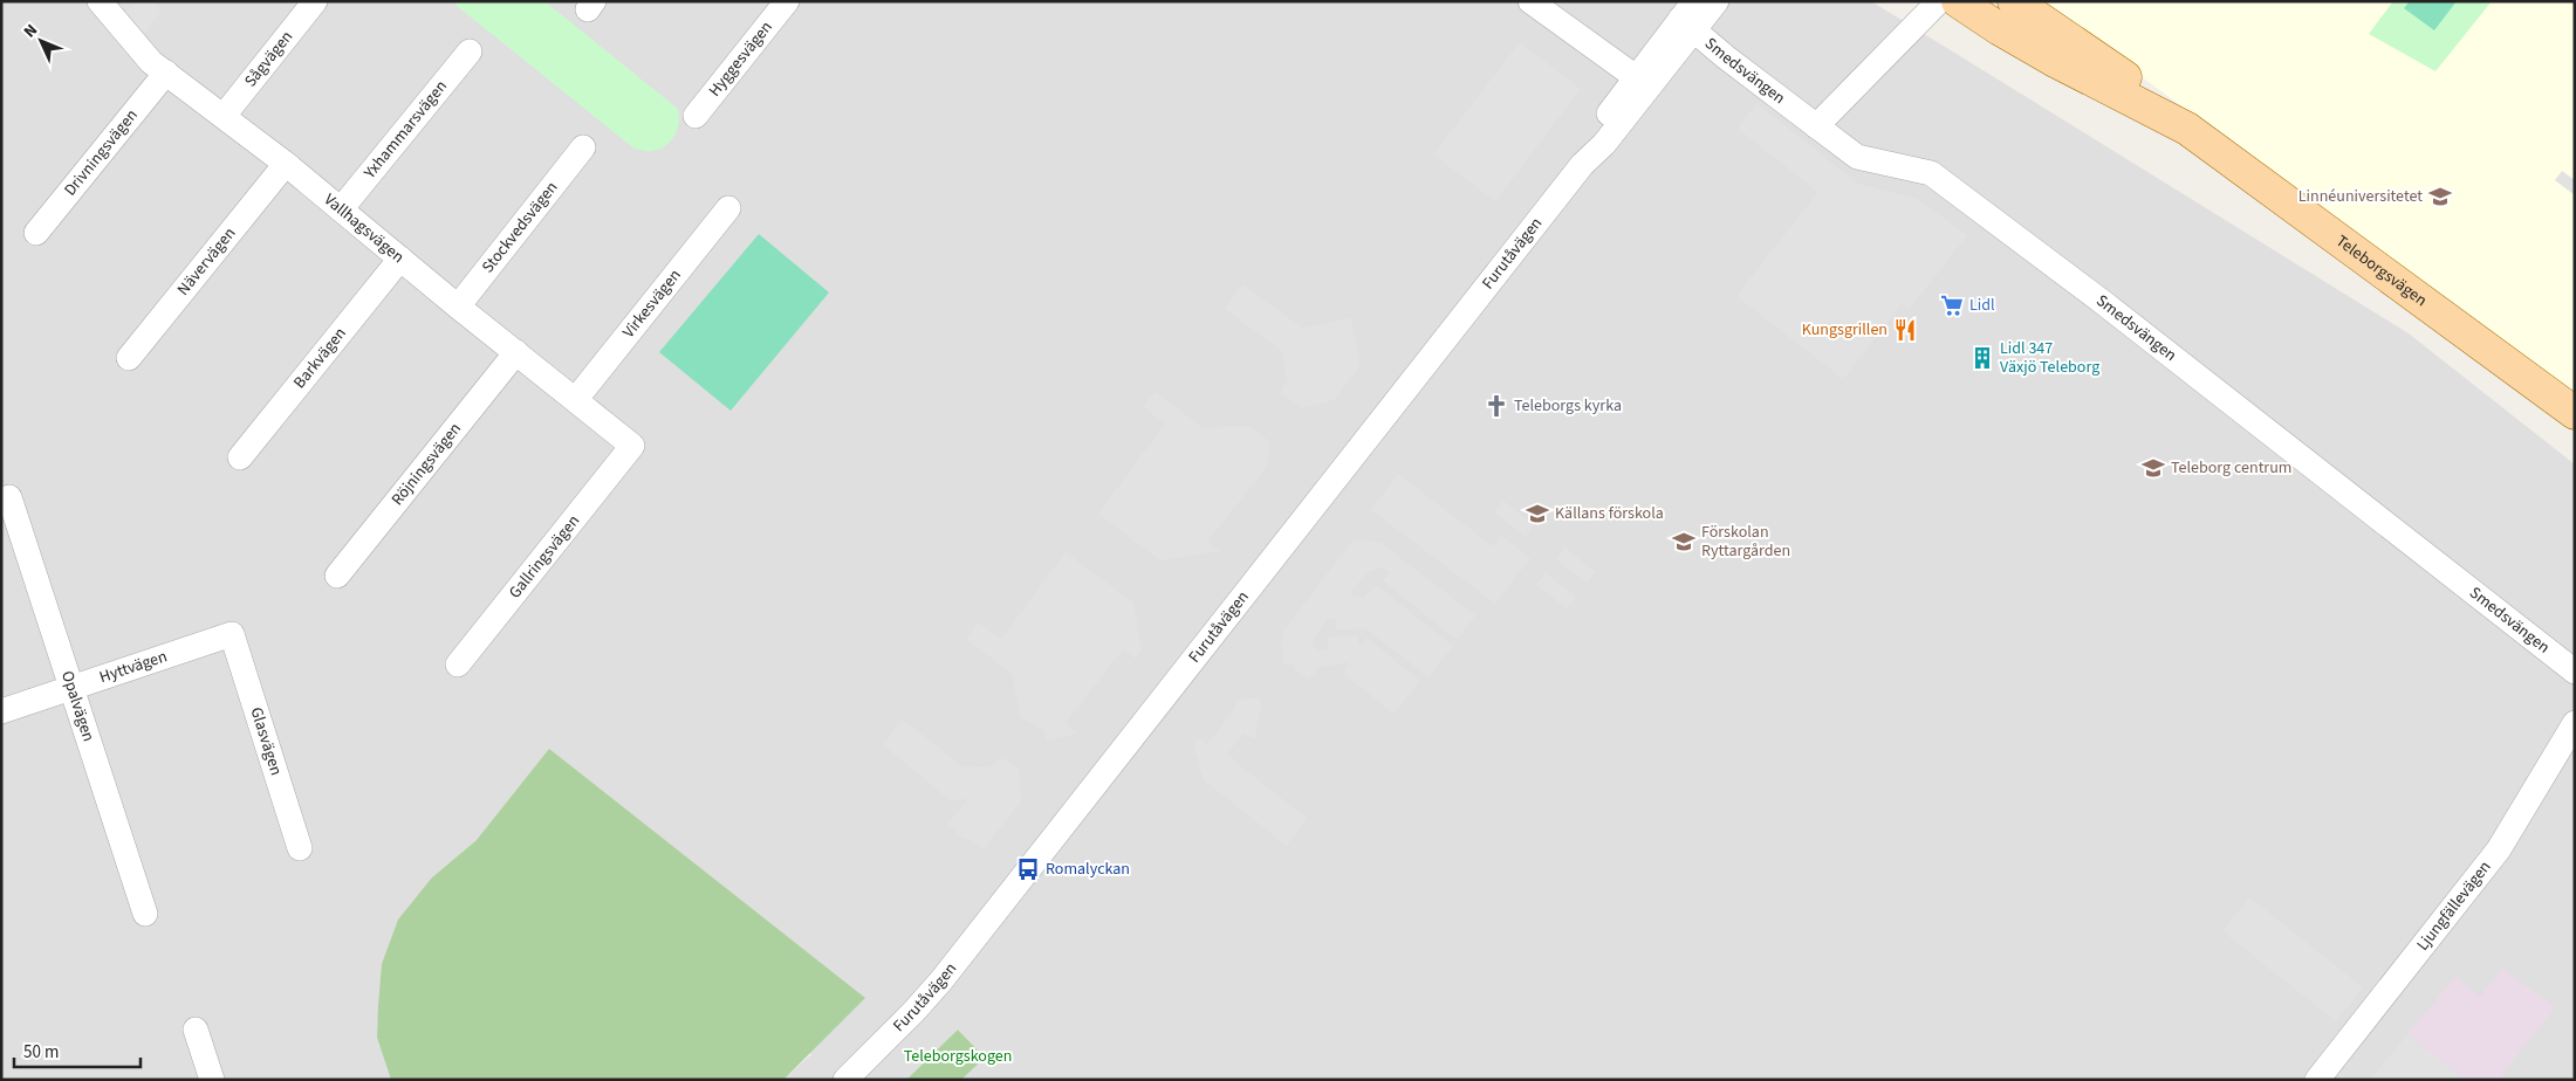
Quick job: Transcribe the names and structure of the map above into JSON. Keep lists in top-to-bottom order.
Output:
{
  "streets": {
    "main road": ["Teleborgsvägen"],
    "street": [
      "Sågvägen",
      "Hyggesvägen",
      "Smedsvängen",
      "Yxhammarsvägen",
      "Drivningsvägen",
      "Stockvedsvägen",
      "Vallhagsvägen",
      "Furutåvägen",
      "Nävervägen",
      "Virkesvägen",
      "Barkvägen",
      "Röjningsvägen",
      "Gallringsvägen",
      "Hyttvägen",
      "Opalvägen",
      "Glasvägen",
      "Ljungfällevägen"
    ]
  },
  "crossings": [
    ["Sågvägen", "Vallhagsvägen"],
    ["Smedsvängen", "Furutåvägen"],
    ["Yxhammarsvägen", "Vallhagsvägen"],
    ["Drivningsvägen", "Vallhagsvägen"],
    ["Stockvedsvägen", "Vallhagsvägen"],
    ["Vallhagsvägen", "Nävervägen"],
    ["Vallhagsvägen", "Virkesvägen"],
    ["Vallhagsvägen", "Barkvägen"],
    ["Vallhagsvägen", "Röjningsvägen"],
    ["Vallhagsvägen", "Gallringsvägen"],
    ["Hyttvägen", "Opalvägen"],
    ["Hyttvägen", "Glasvägen"]
  ],
  "parks": ["Teleborgskogen"],
  "places": {
    "school or university": [
      "Linnéuniversitetet",
      "Teleborg centrum",
      "Källans förskola",
      "Förskolan Ryttargården"
    ],
    "supermarket": ["Lidl"],
    "restaurant": ["Kungsgrillen"],
    "building": ["Lidl 347 Växjö Teleborg"],
    "church": ["Teleborgs kyrka"],
    "bus stop": ["Romalyckan"]
  },
  "scale_bar": "50 m",
  "north": "top left"
}
